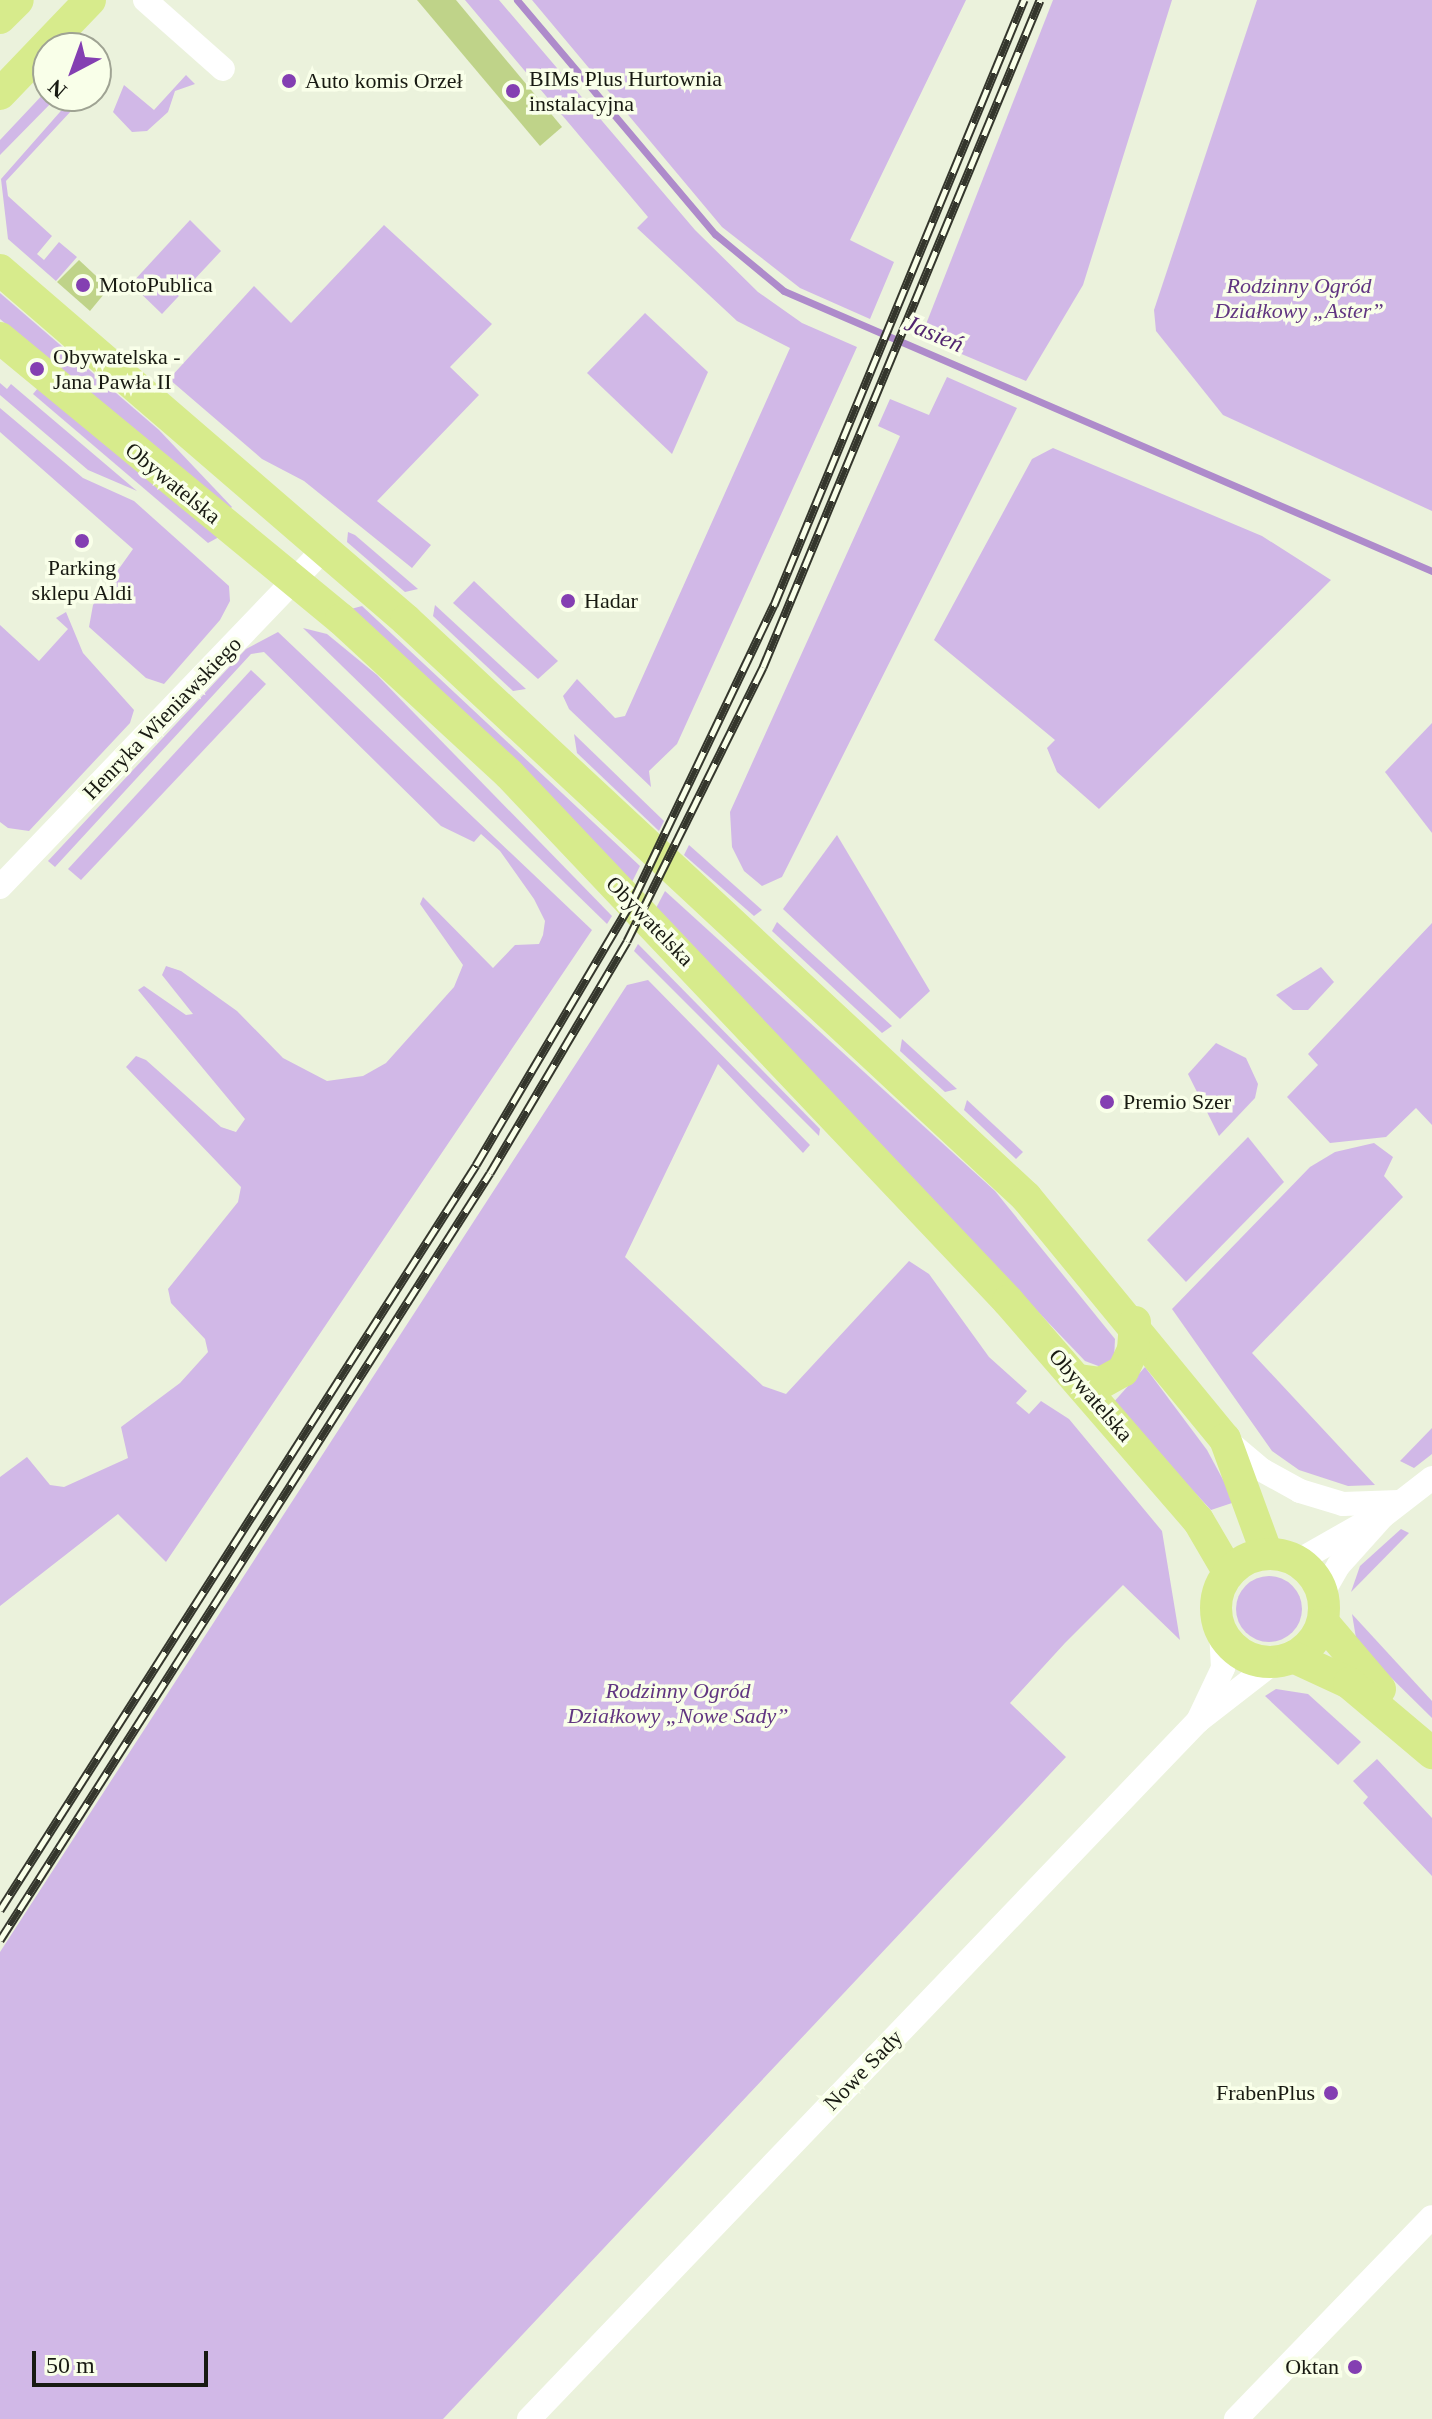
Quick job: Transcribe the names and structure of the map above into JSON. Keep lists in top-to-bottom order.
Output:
{
  "streets": {
    "main road": ["Obywatelska"],
    "street": ["Henryka Wieniawskiego", "Nowe Sady"]
  },
  "crossings": [
    ["Obywatelska", "Henryka Wieniawskiego"],
    ["Obywatelska", "Nowe Sady"]
  ],
  "water": ["Jasień"],
  "parks": ["Rodzinny Ogród Działkowy „Aster”", "Rodzinny Ogród Działkowy „Nowe Sady”"],
  "places": [
    "Auto komis Orzeł",
    "BIMs Plus Hurtownia instalacyjna",
    "MotoPublica",
    "Obywatelska - Jana Pawła II",
    "Parking sklepu Aldi",
    "Hadar",
    "Premio Szer",
    "FrabenPlus",
    "Oktan"
  ],
  "scale_bar": "50 m",
  "north": "bottom left"
}
